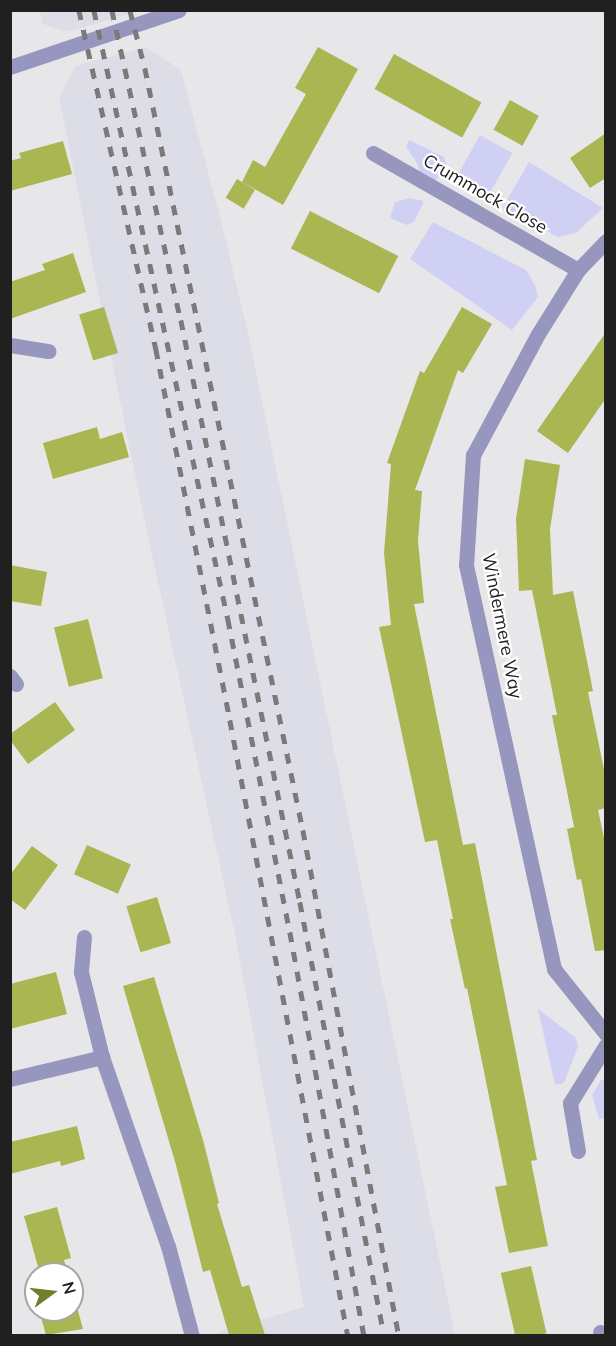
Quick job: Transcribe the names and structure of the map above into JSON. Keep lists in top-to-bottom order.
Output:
{
  "streets": {
    "street": ["Crummock Close", "Windermere Way"]
  },
  "crossings": [
    ["Crummock Close", "Windermere Way"]
  ],
  "north": "right"
}
